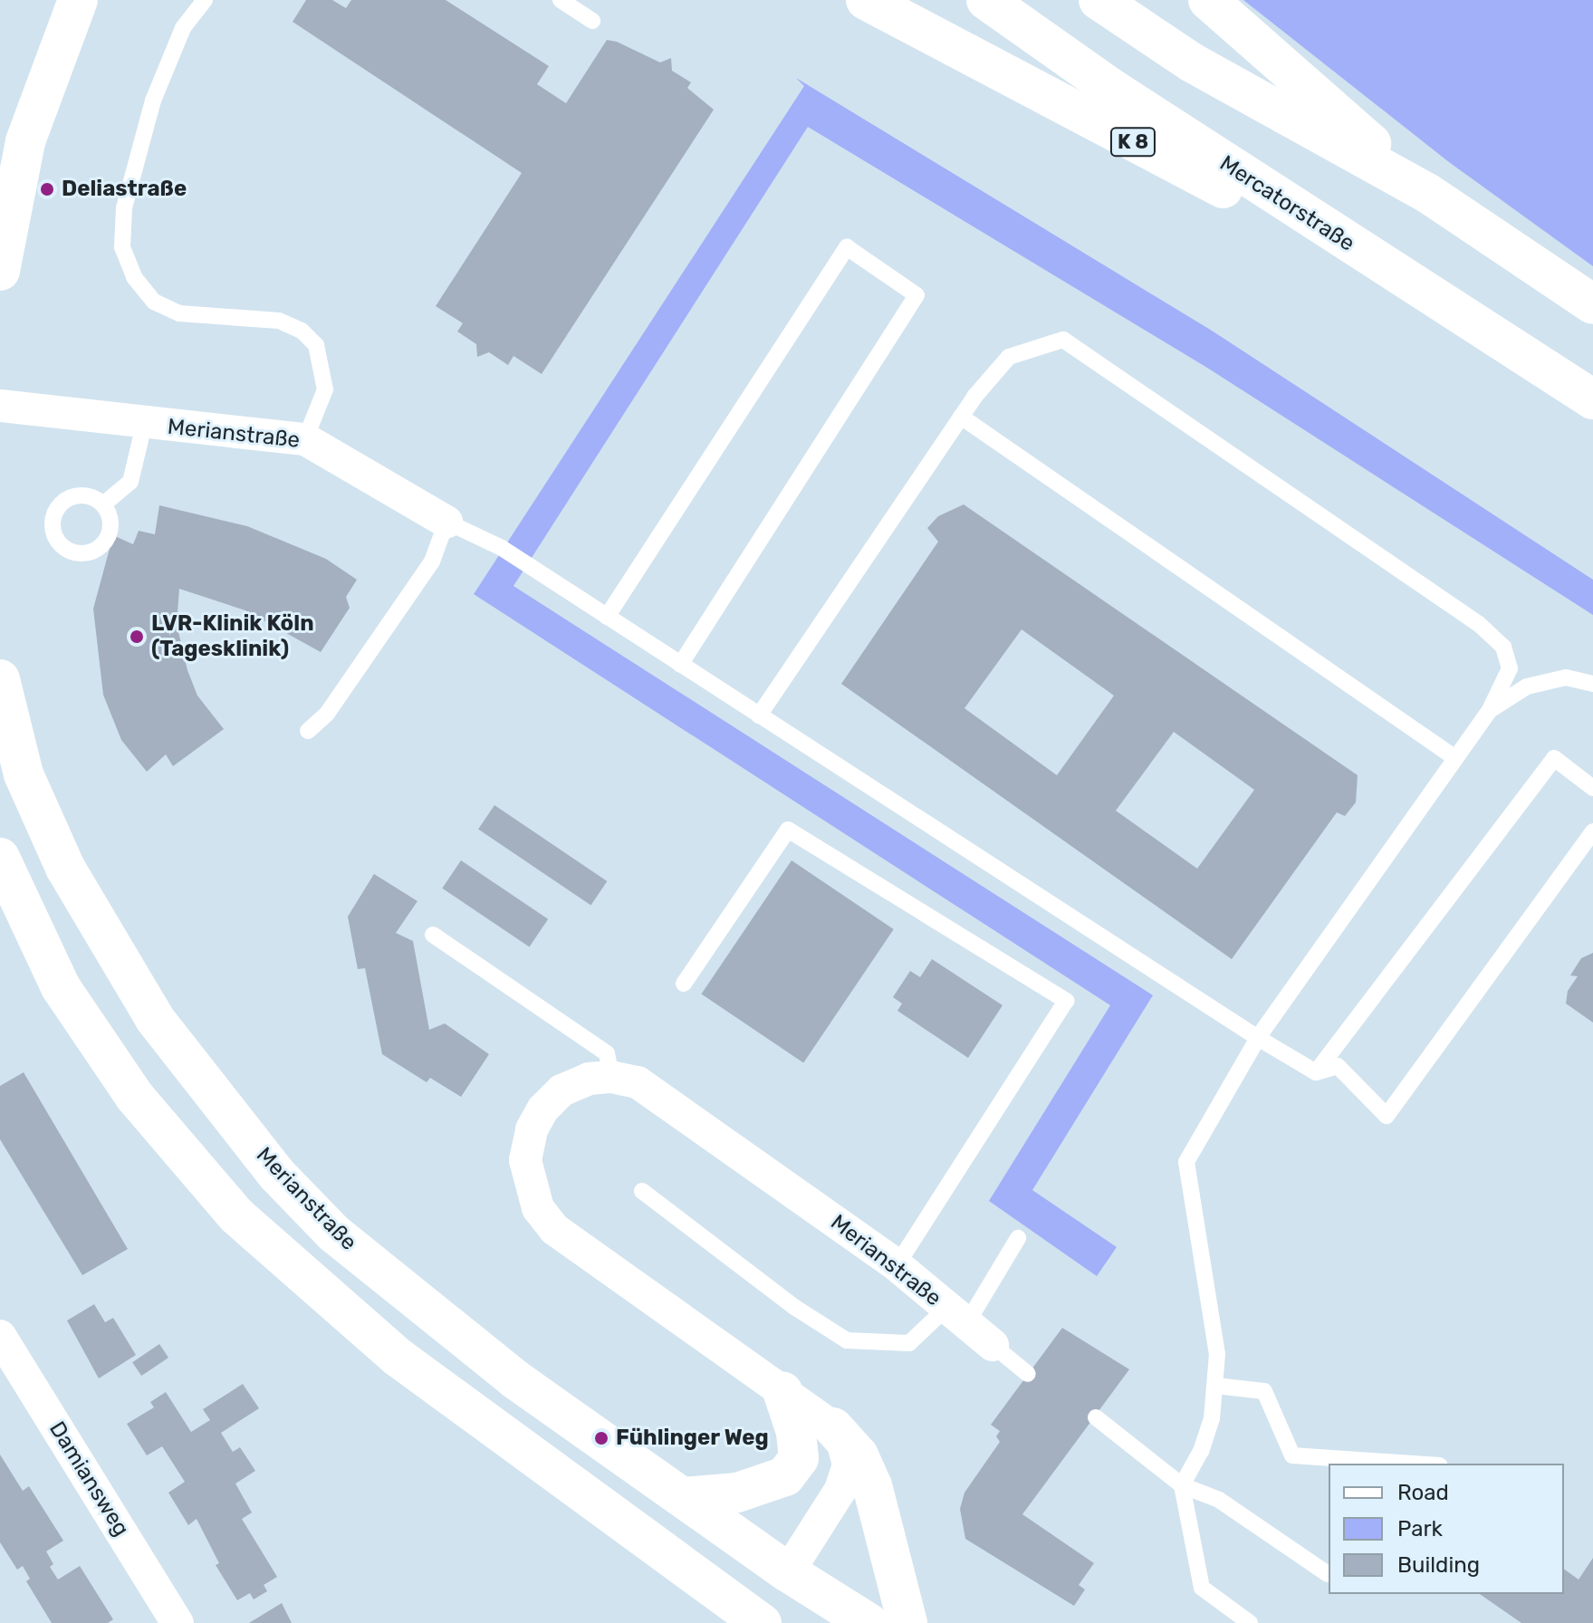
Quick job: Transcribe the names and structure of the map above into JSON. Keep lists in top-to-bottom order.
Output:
{
  "streets": {
    "main road": ["K 8", "Mercatorstraße", "Merianstraße"],
    "street": ["Damiansweg"]
  },
  "crossings": [
    ["K 8", "Mercatorstraße"]
  ],
  "places": ["Deliastraße", "LVR-Klinik Köln (Tagesklinik)", "Fühlinger Weg"],
  "legend": ["Road", "Park", "Building"]
}
